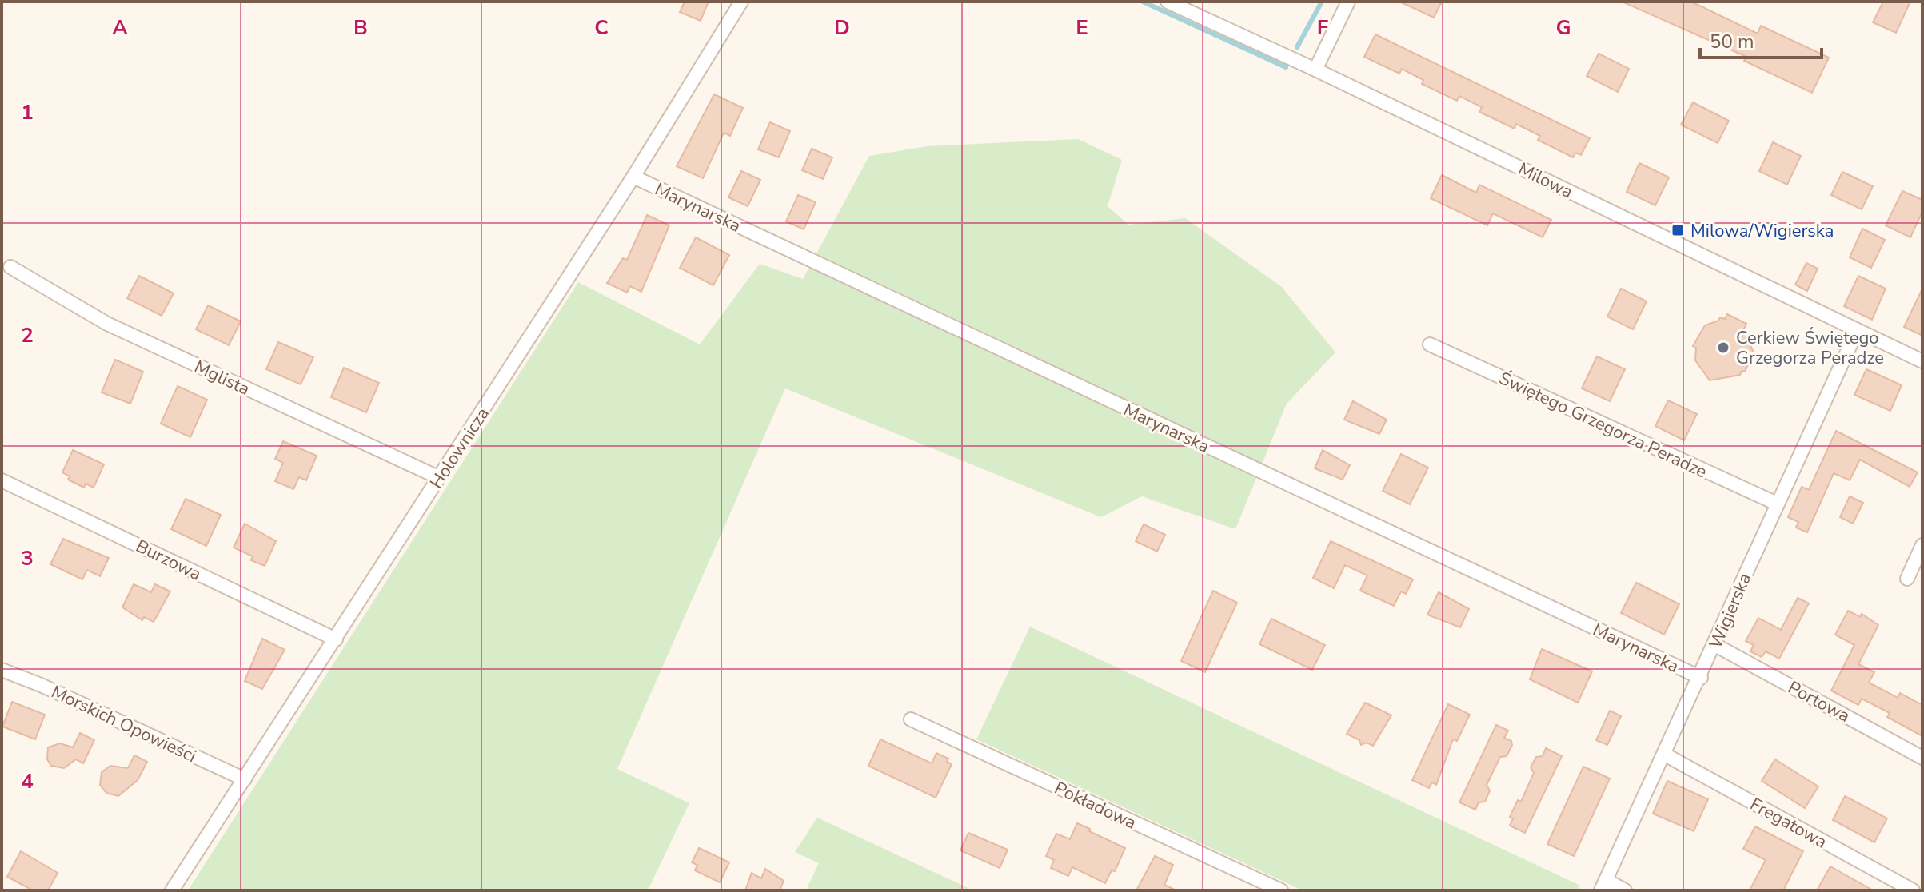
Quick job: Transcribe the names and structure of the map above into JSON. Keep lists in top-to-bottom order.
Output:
{
  "streets": {
    "street": [
      "Milowa",
      "Marynarska",
      "Mglista",
      "Świętego Grzegorza Peradze",
      "Holownicza",
      "Burzowa",
      "Wigierska",
      "Portowa",
      "Morskich Opowieści",
      "Pokładowa",
      "Fregatowa"
    ]
  },
  "crossings": [
    ["Milowa", "Wigierska"],
    ["Marynarska", "Holownicza"],
    ["Marynarska", "Wigierska"],
    ["Mglista", "Holownicza"],
    ["Świętego Grzegorza Peradze", "Wigierska"],
    ["Holownicza", "Burzowa"],
    ["Holownicza", "Morskich Opowieści"],
    ["Wigierska", "Portowa"],
    ["Wigierska", "Fregatowa"]
  ],
  "places": {
    "transit": ["Milowa/Wigierska"],
    "other": ["Cerkiew Świętego Grzegorza Peradze"]
  },
  "scale_bar": "50 m",
  "grid": {
    "columns": [
      "A",
      "B",
      "C",
      "D",
      "E",
      "F",
      "G"
    ],
    "rows": [
      "1",
      "2",
      "3",
      "4"
    ]
  }
}
